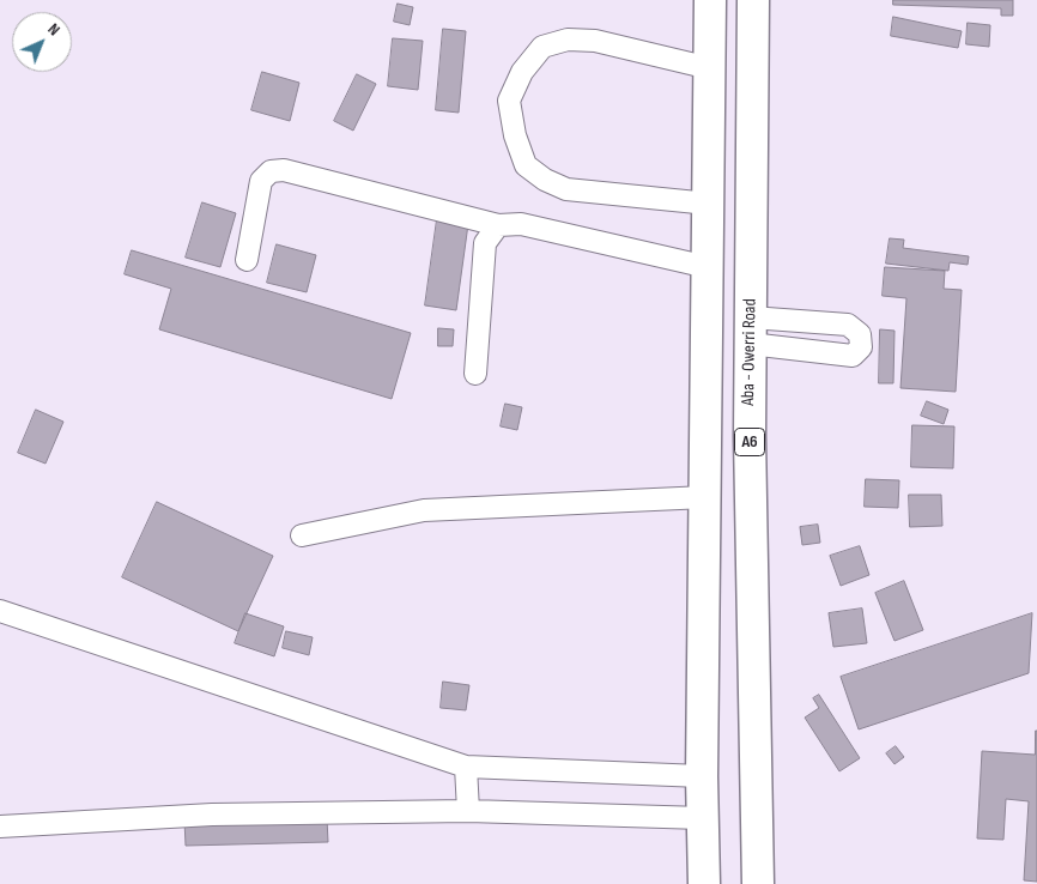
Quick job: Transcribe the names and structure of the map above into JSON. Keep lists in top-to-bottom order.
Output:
{
  "streets": {
    "highway": ["Aba - Owerri Road", "A6"]
  },
  "north": "top right"
}
